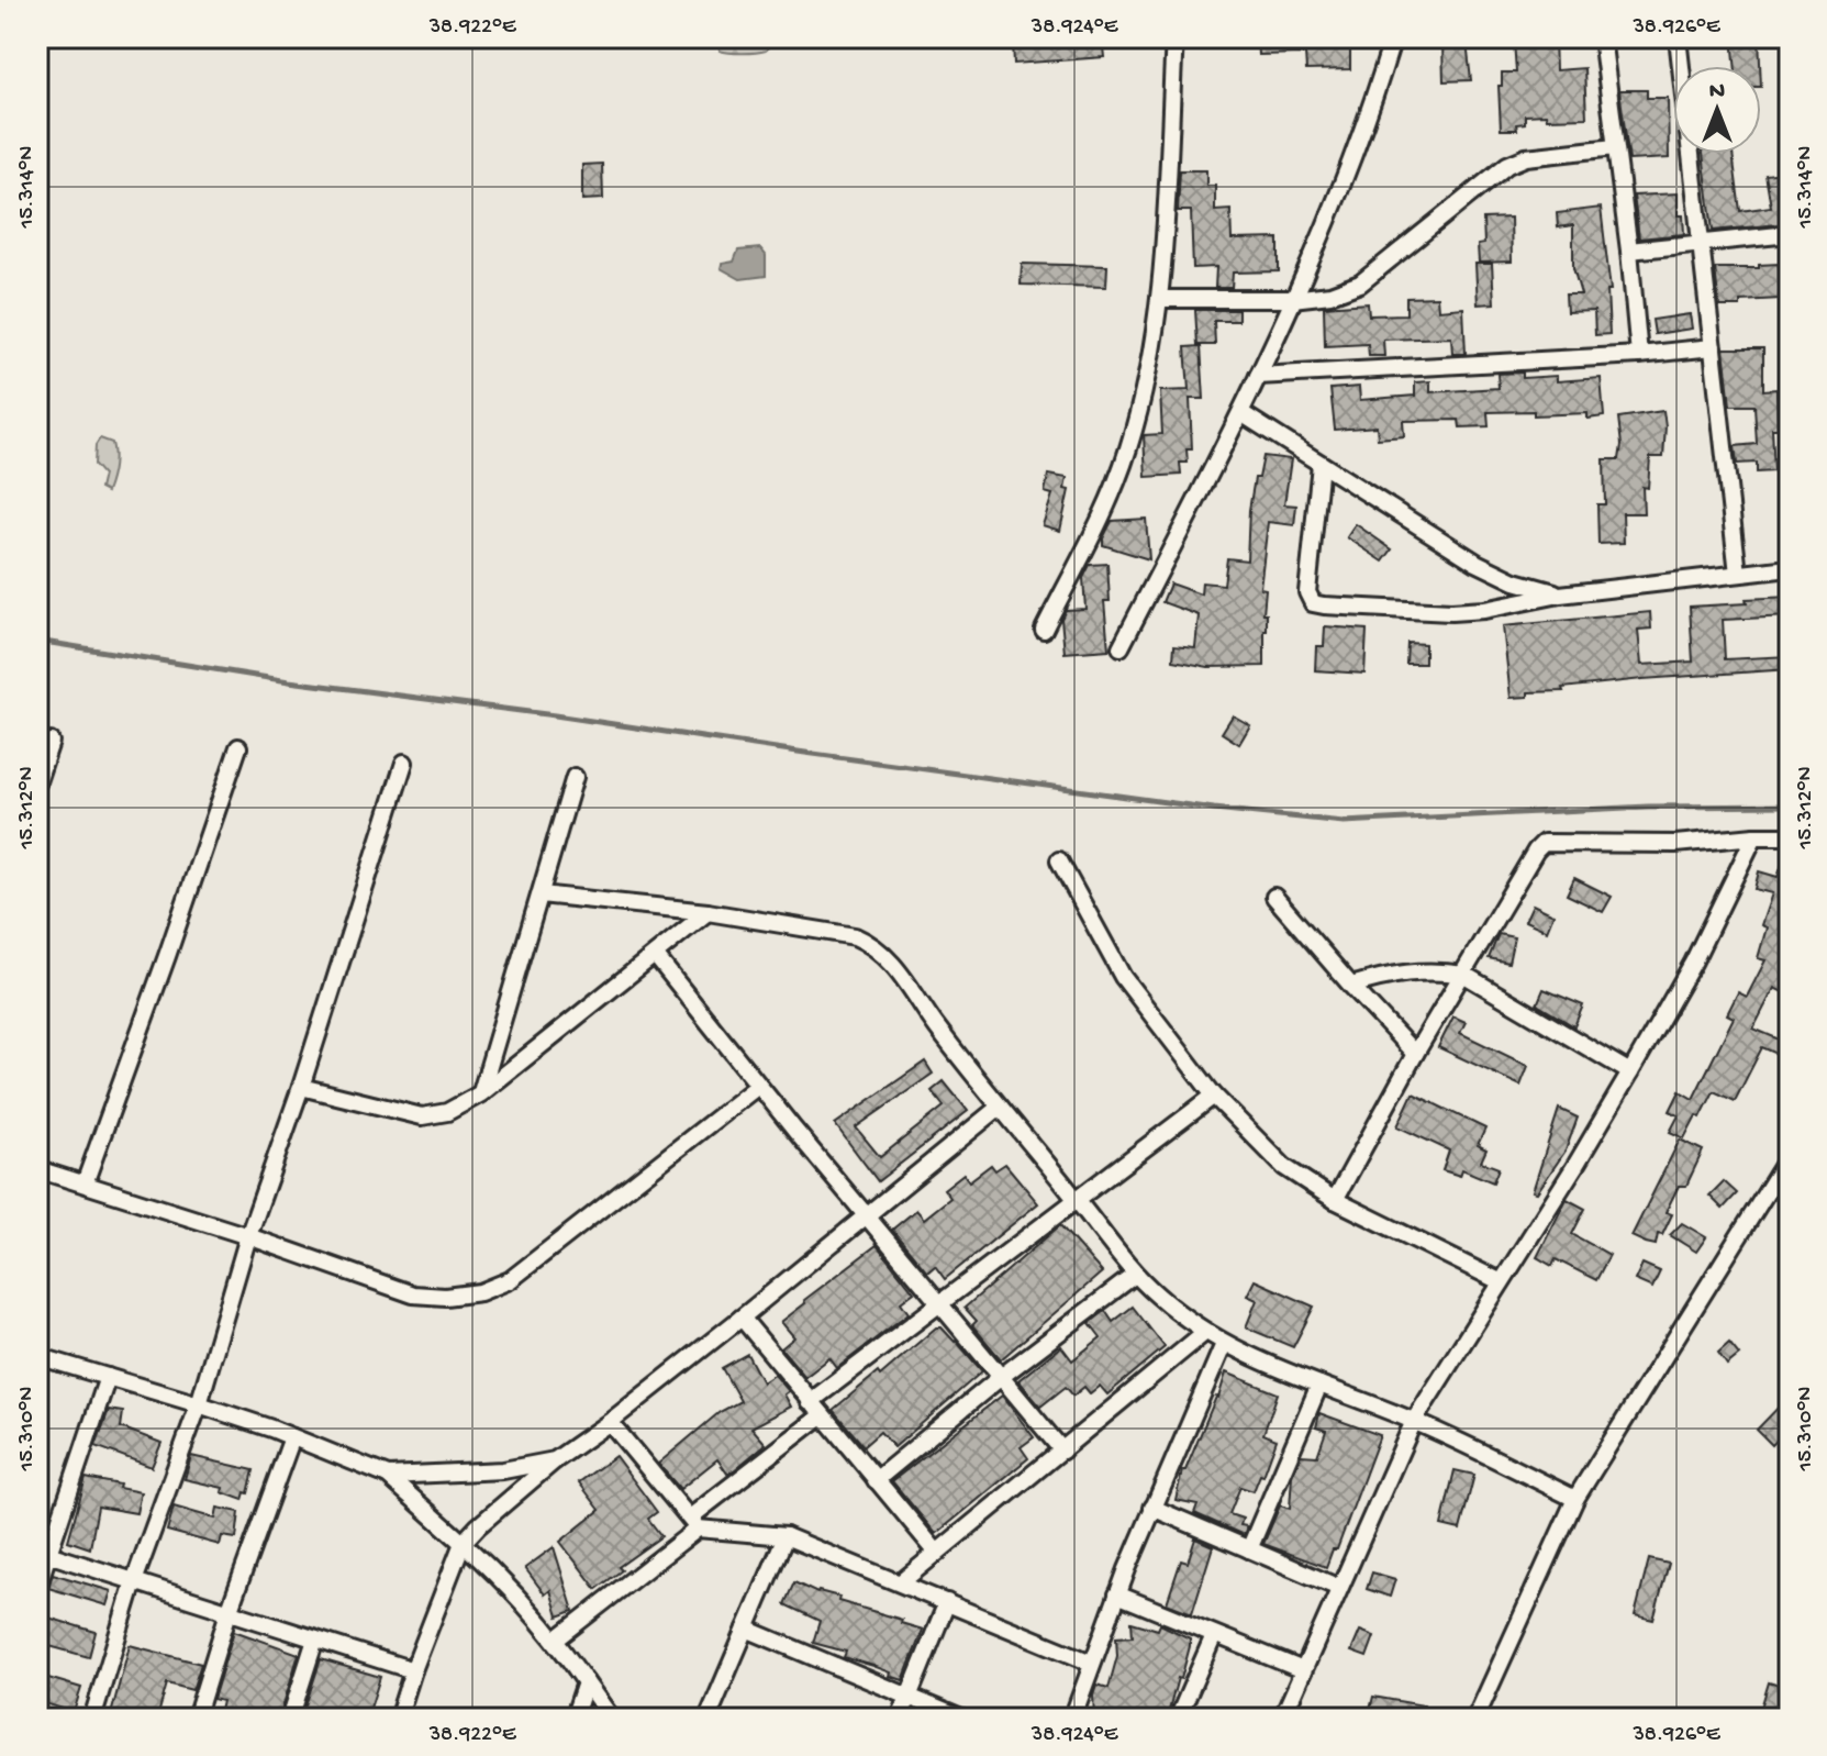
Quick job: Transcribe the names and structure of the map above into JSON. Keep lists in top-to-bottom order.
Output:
{
  "north": "top",
  "coordinates": [
    "38.922°E",
    "38.924°E",
    "38.926°E",
    "15.314°N",
    "15.312°N",
    "15.310°N"
  ]
}
